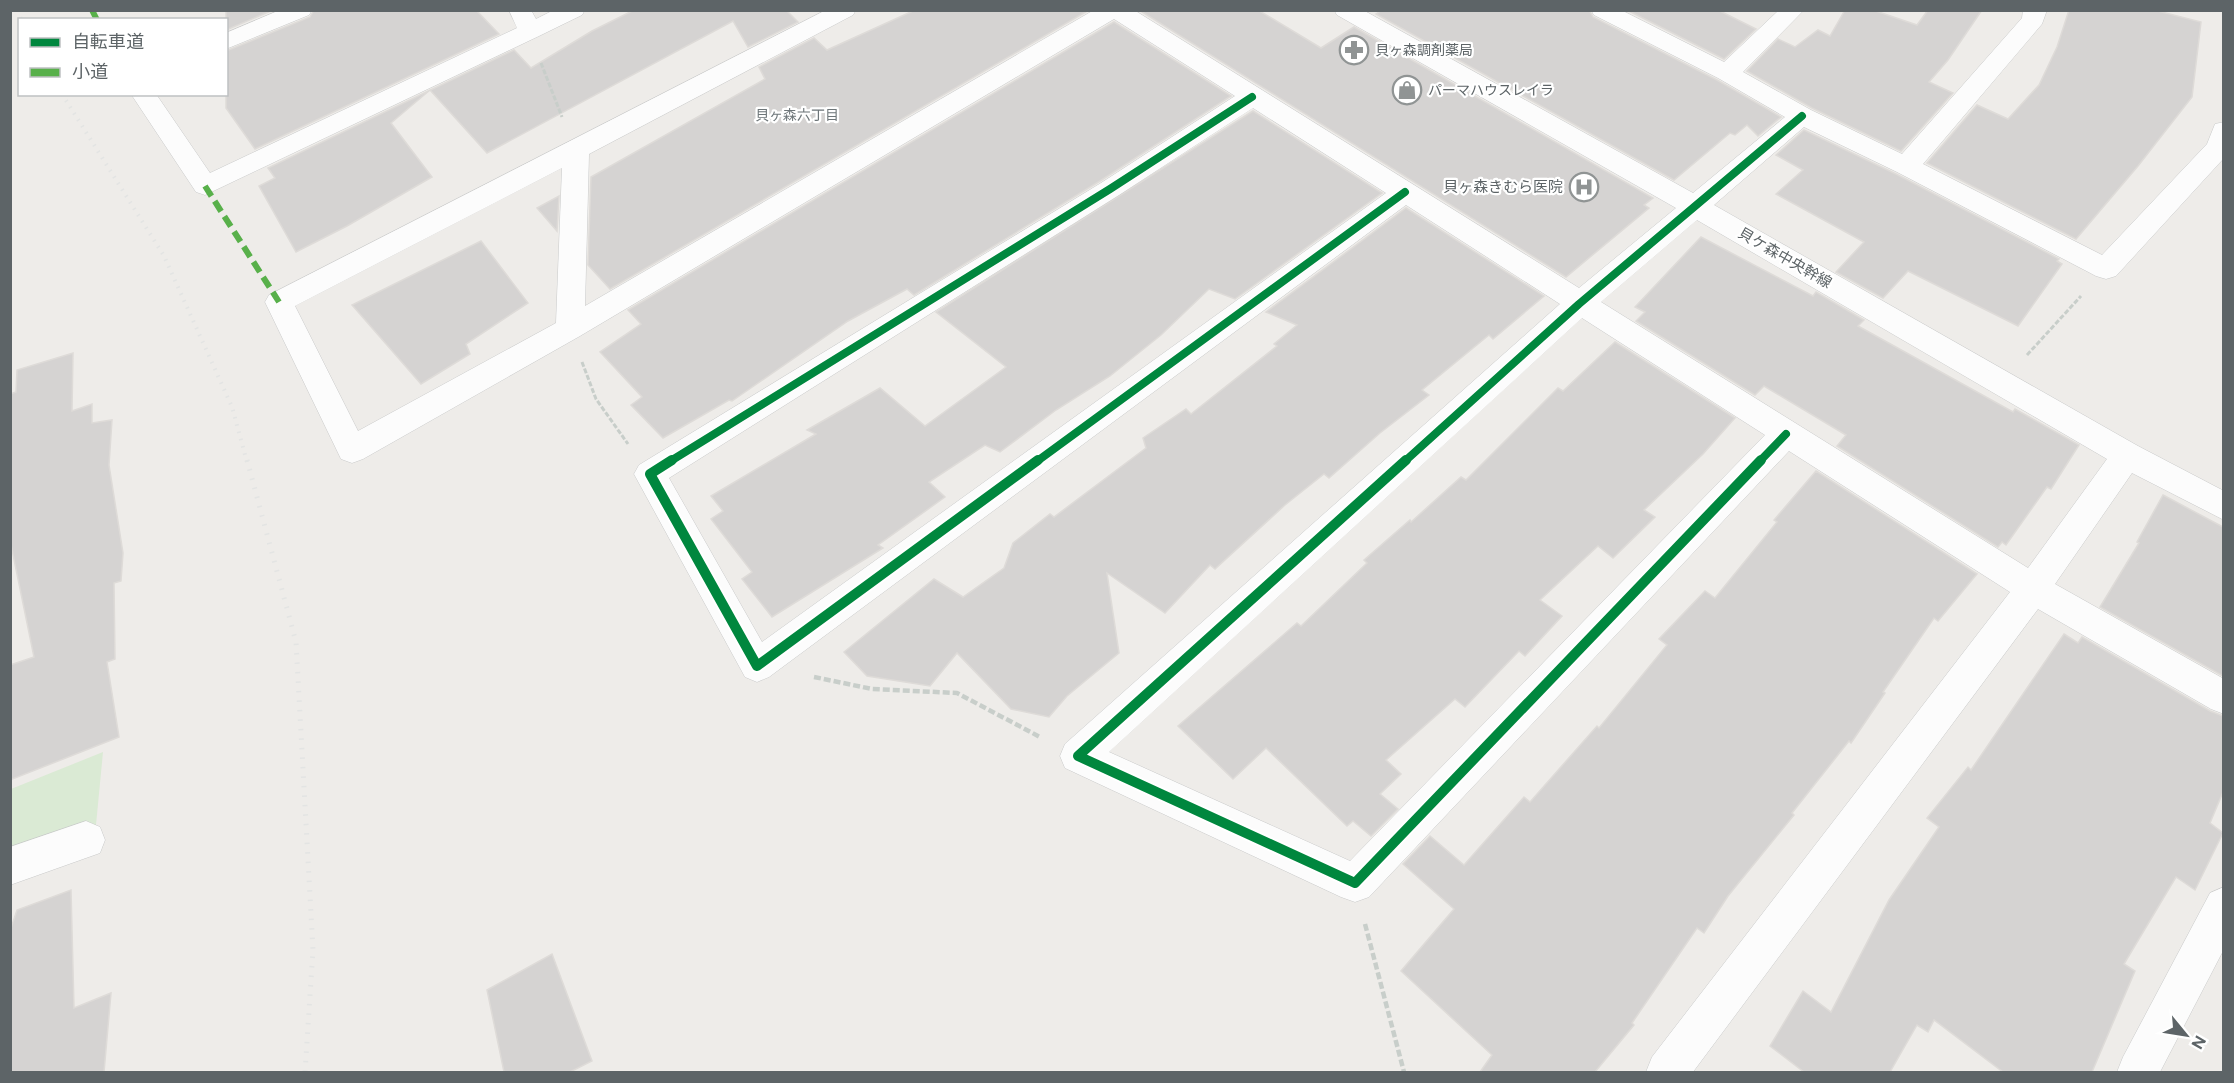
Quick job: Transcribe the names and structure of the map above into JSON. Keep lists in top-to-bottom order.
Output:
{
  "streets": {
    "street": ["貝ケ森中央幹線"]
  },
  "districts": ["貝ヶ森六丁目"],
  "places": {
    "pharmacy": ["貝ヶ森調剤薬局"],
    "shop": ["パーマハウスレイラ"],
    "hospital": ["貝ヶ森きむら医院"]
  },
  "legend": ["自転車道", "小道"],
  "north": "bottom right"
}
